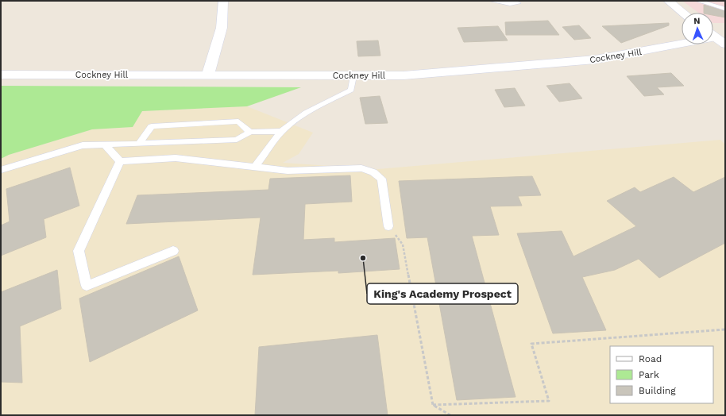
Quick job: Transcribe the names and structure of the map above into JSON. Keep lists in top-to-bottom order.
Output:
{
  "streets": {
    "street": ["Cockney Hill"]
  },
  "places": ["King's Academy Prospect"],
  "legend": ["Road", "Park", "Building"],
  "north": "top"
}
